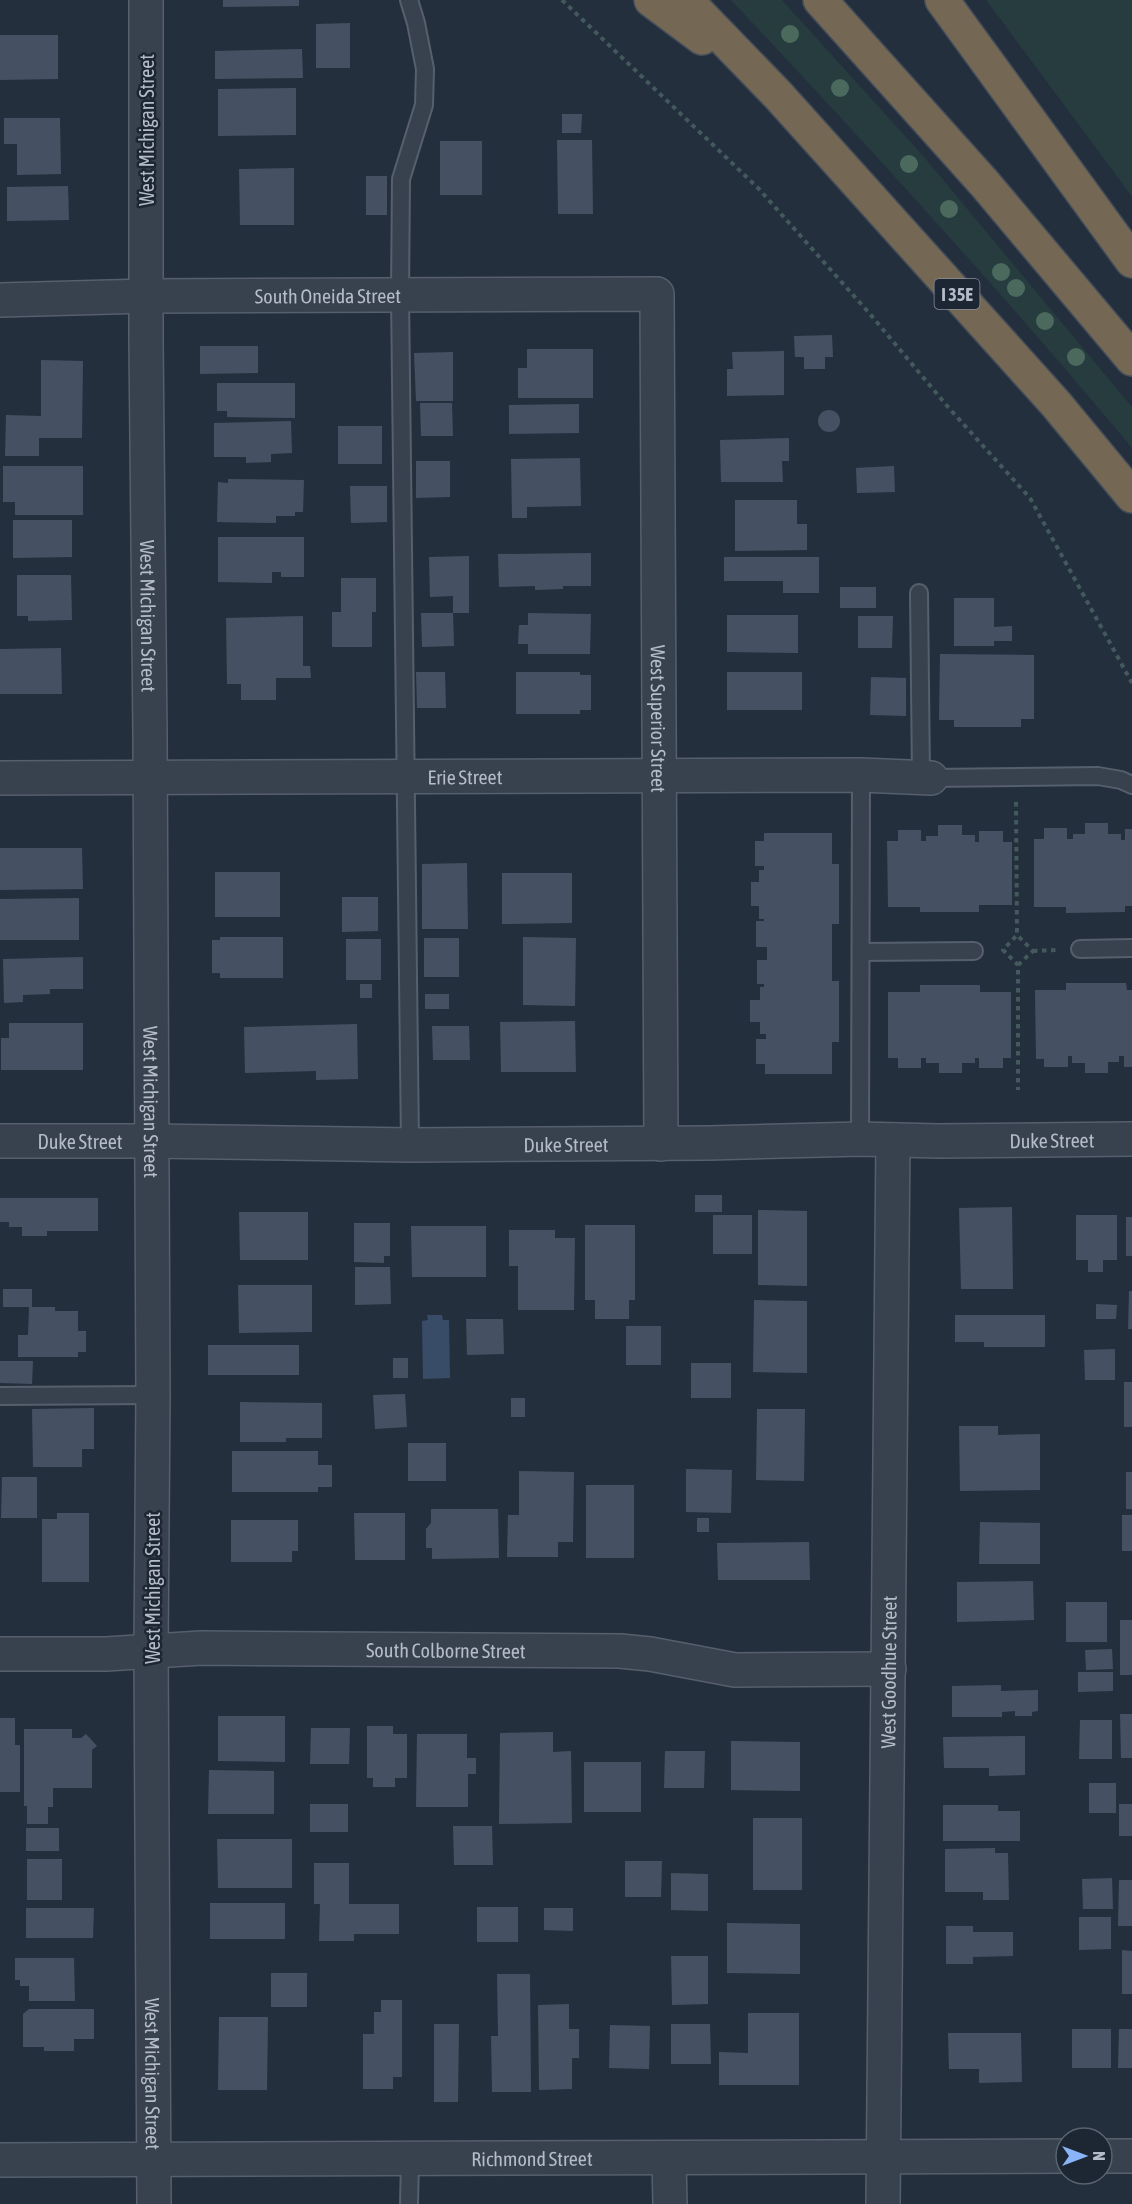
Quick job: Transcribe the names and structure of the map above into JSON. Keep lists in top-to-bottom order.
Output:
{
  "streets": {
    "highway": ["I 35E"],
    "street": [
      "West Michigan Street",
      "South Oneida Street",
      "West Superior Street",
      "Erie Street",
      "Duke Street",
      "South Colborne Street",
      "West Goodhue Street",
      "Richmond Street"
    ]
  },
  "crossings": [
    ["West Michigan Street", "South Oneida Street"],
    ["West Michigan Street", "Erie Street"],
    ["West Michigan Street", "Duke Street"],
    ["West Michigan Street", "South Colborne Street"],
    ["West Michigan Street", "Richmond Street"],
    ["South Oneida Street", "West Superior Street"],
    ["West Superior Street", "Erie Street"],
    ["West Superior Street", "Duke Street"],
    ["Duke Street", "West Goodhue Street"],
    ["South Colborne Street", "West Goodhue Street"],
    ["West Goodhue Street", "Richmond Street"]
  ],
  "north": "right"
}
